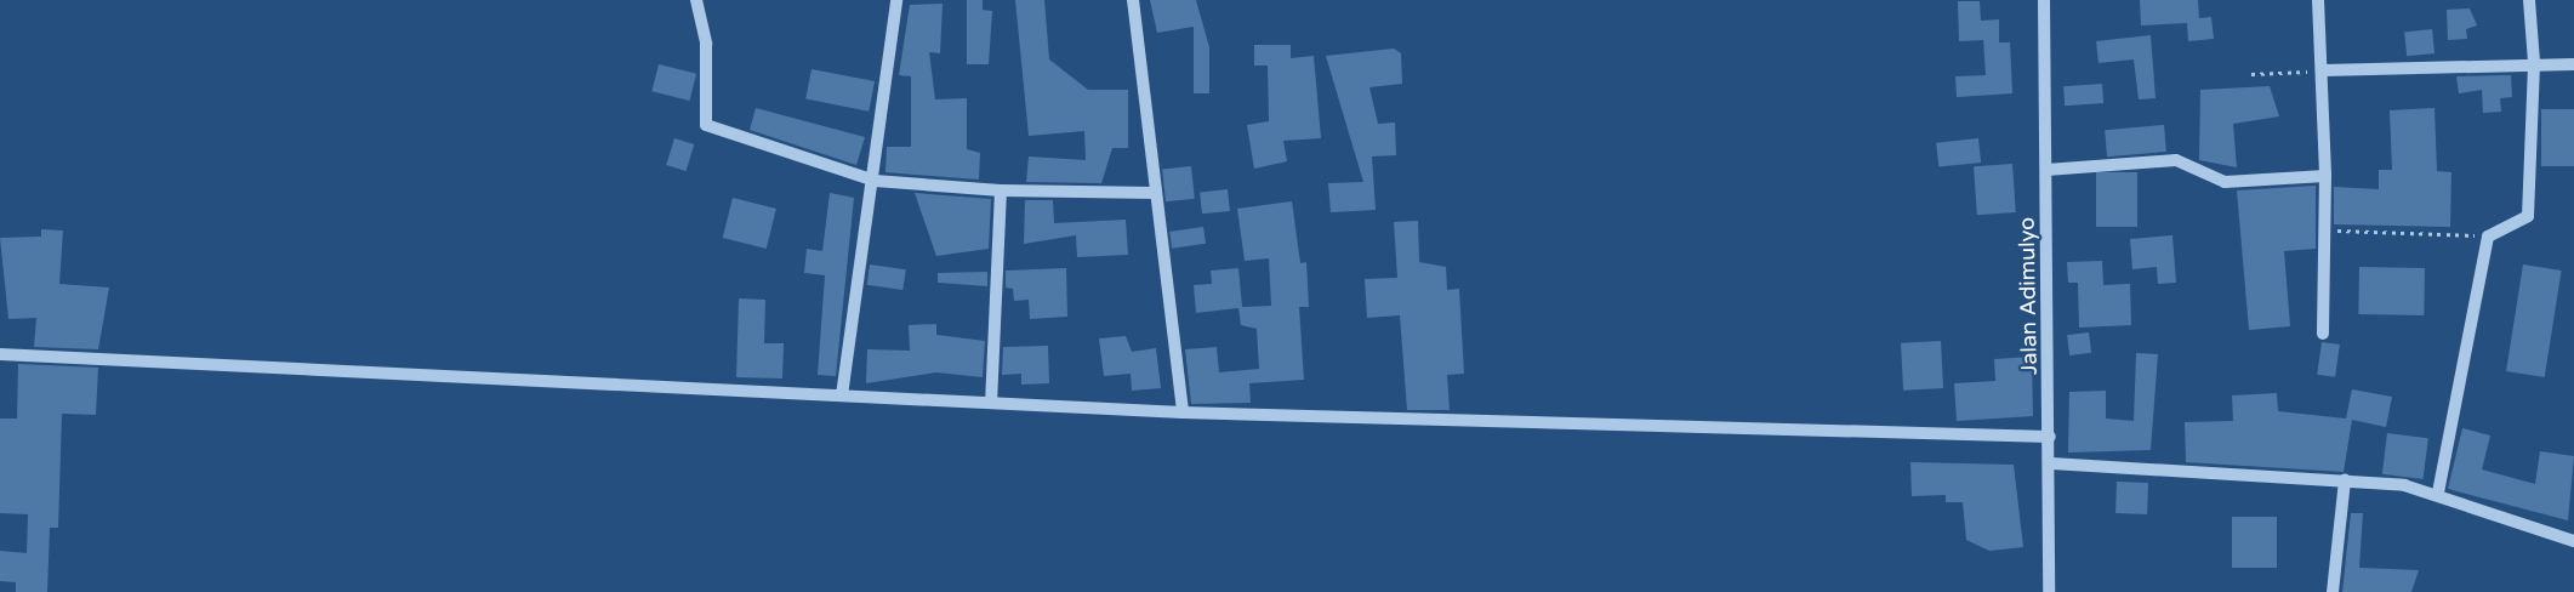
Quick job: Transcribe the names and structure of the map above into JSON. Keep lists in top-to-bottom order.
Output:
{
  "streets": {
    "street": ["Jalan Adimulyo"]
  }
}
